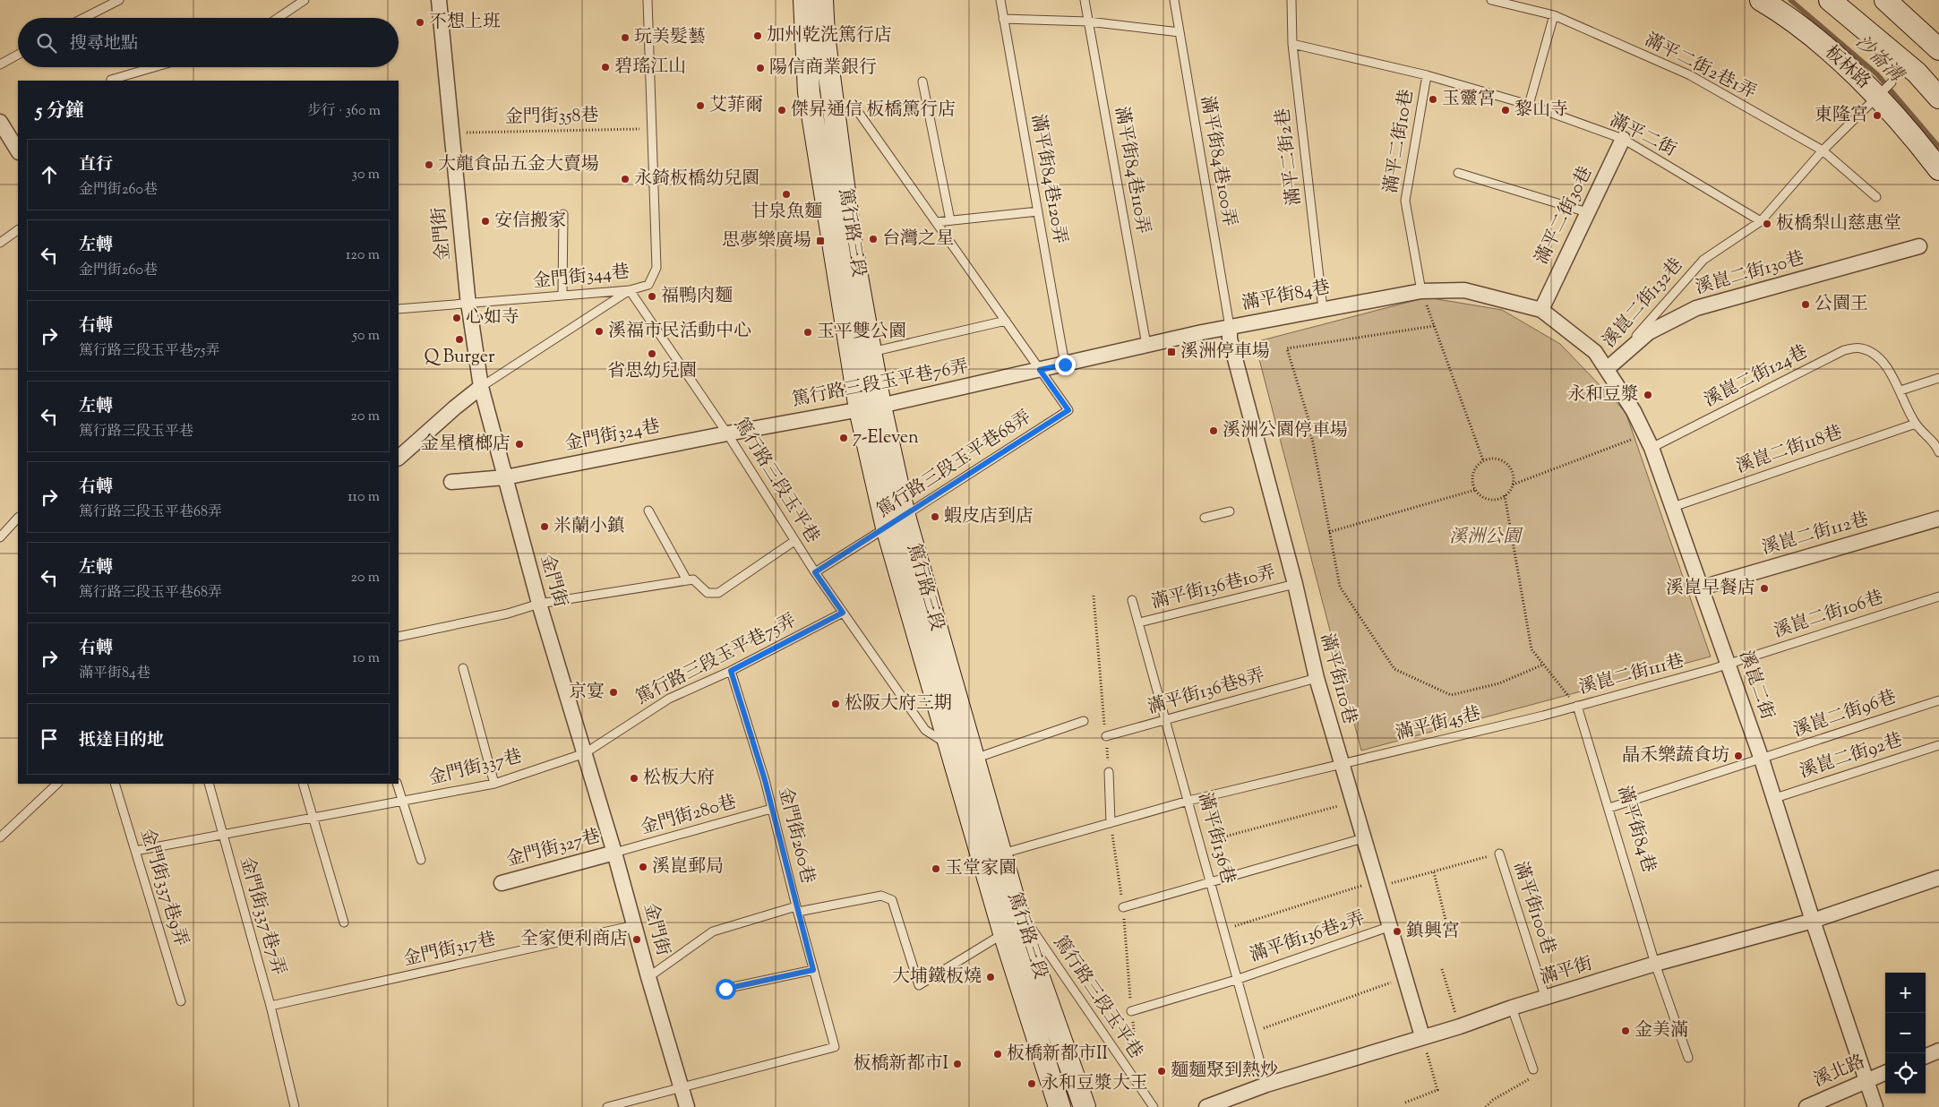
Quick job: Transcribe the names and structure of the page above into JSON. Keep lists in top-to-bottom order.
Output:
{
  "streets": {
    "street": [
      "板林路",
      "滿平二街30巷",
      "篤行路三段",
      "金門街",
      "溪崑二街130巷",
      "滿平街84巷",
      "篤行路三段玉平巷76弄",
      "金門街324巷",
      "溪崑二街112巷",
      "滿平街110巷",
      "溪崑二街",
      "金門街327巷",
      "滿平街",
      "溪北路"
    ],
    "lane": [
      "滿平二街2巷1弄",
      "滿平二街",
      "滿平二街10巷",
      "滿平二街2巷",
      "滿平街84巷100弄",
      "滿平街84巷110弄",
      "滿平街84巷120弄",
      "金門街344巷",
      "溪崑二街132巷",
      "溪崑二街124巷",
      "溪崑二街118巷",
      "篤行路三段玉平巷68弄",
      "篤行路三段玉平巷",
      "滿平街136巷10弄",
      "溪崑二街106巷",
      "篤行路三段玉平巷75弄",
      "溪崑二街111巷",
      "滿平街136巷8弄",
      "溪崑二街96巷",
      "滿平街45巷",
      "溪崑二街92巷",
      "金門街337巷",
      "金門街280巷",
      "金門街260巷",
      "滿平街136巷",
      "金門街337巷9弄",
      "滿平街100巷",
      "金門街337巷7弄",
      "滿平街136巷2弄",
      "金門街317巷"
    ],
    "path": ["金門街358巷"]
  },
  "crossings": [
    ["滿平二街2巷1弄", "溪崑二街132巷"],
    ["板林路", "溪崑二街132巷"],
    ["金門街358巷", "金門街"],
    ["金門街358巷", "金門街344巷"],
    ["滿平二街", "滿平二街10巷"],
    ["滿平二街", "滿平二街2巷"],
    ["滿平二街", "滿平二街30巷"],
    ["滿平二街", "溪崑二街132巷"],
    ["滿平二街10巷", "滿平街84巷"],
    ["滿平二街2巷", "滿平街84巷"],
    ["滿平街84巷100弄", "滿平街84巷"],
    ["滿平街84巷100弄", "滿平街110巷"],
    ["滿平街84巷110弄", "滿平街84巷"],
    ["滿平街84巷120弄", "滿平街84巷"],
    ["滿平二街30巷", "滿平街84巷"],
    ["滿平二街30巷", "溪崑二街"],
    ["篤行路三段", "篤行路三段玉平巷76弄"],
    ["篤行路三段", "篤行路三段玉平巷68弄"],
    ["篤行路三段", "篤行路三段玉平巷"],
    ["篤行路三段", "滿平街45巷"],
    ["金門街", "金門街344巷"],
    ["金門街", "金門街324巷"],
    ["金門街", "篤行路三段玉平巷75弄"],
    ["金門街", "金門街337巷"],
    ["金門街", "金門街280巷"],
    ["金門街", "金門街260巷"],
    ["金門街", "金門街327巷"],
    ["金門街", "金門街317巷"],
    ["溪崑二街130巷", "溪崑二街132巷"],
    ["溪崑二街130巷", "溪崑二街"],
    ["金門街344巷", "篤行路三段玉平巷"],
    ["滿平街84巷", "篤行路三段玉平巷76弄"],
    ["滿平街84巷", "篤行路三段玉平巷68弄"],
    ["滿平街84巷", "溪崑二街111巷"],
    ["滿平街84巷", "滿平街110巷"],
    ["滿平街84巷", "溪崑二街"],
    ["滿平街84巷", "溪崑二街96巷"],
    ["滿平街84巷", "滿平街"],
    ["溪崑二街132巷", "溪崑二街"],
    ["溪崑二街124巷", "溪崑二街"],
    ["篤行路三段玉平巷76弄", "金門街324巷"],
    ["篤行路三段玉平巷76弄", "篤行路三段玉平巷68弄"],
    ["篤行路三段玉平巷76弄", "篤行路三段玉平巷"],
    ["金門街324巷", "篤行路三段玉平巷"],
    ["溪崑二街118巷", "溪崑二街"],
    ["篤行路三段玉平巷68弄", "篤行路三段玉平巷"],
    ["篤行路三段玉平巷", "篤行路三段玉平巷75弄"],
    ["溪崑二街112巷", "溪崑二街"],
    ["滿平街136巷10弄", "滿平街110巷"],
    ["滿平街136巷10弄", "滿平街136巷"],
    ["溪崑二街106巷", "溪崑二街111巷"],
    ["溪崑二街106巷", "溪崑二街"],
    ["篤行路三段玉平巷75弄", "金門街337巷"],
    ["篤行路三段玉平巷75弄", "金門街260巷"],
    ["溪崑二街111巷", "溪崑二街"],
    ["溪崑二街111巷", "滿平街45巷"],
    ["滿平街110巷", "滿平街136巷8弄"],
    ["滿平街110巷", "滿平街45巷"],
    ["滿平街110巷", "滿平街136巷2弄"],
    ["滿平街110巷", "滿平街"],
    ["溪崑二街", "溪崑二街96巷"],
    ["溪崑二街", "溪崑二街92巷"],
    ["溪崑二街", "滿平街"],
    ["溪崑二街", "溪北路"],
    ["滿平街136巷8弄", "滿平街136巷"],
    ["滿平街45巷", "滿平街136巷"],
    ["金門街337巷", "金門街337巷9弄"],
    ["金門街337巷", "金門街337巷7弄"],
    ["金門街280巷", "金門街260巷"],
    ["金門街280巷", "金門街327巷"],
    ["滿平街136巷", "滿平街136巷2弄"],
    ["滿平街136巷", "滿平街"],
    ["滿平街100巷", "滿平街"],
    ["金門街337巷7弄", "金門街317巷"]
  ],
  "water": ["沙崙溝"],
  "parks": ["溪洲公園"],
  "places": {
    "other": [
      "不想上班",
      "加州乾洗篤行店",
      "玩美髮藝",
      "碧瑤江山",
      "陽信商業銀行",
      "玉靈宮",
      "艾菲爾",
      "傑昇通信 板橋篤行店",
      "黎山寺",
      "東隆宮",
      "大龍食品五金大賣場",
      "永錡板橋幼兒園",
      "甘泉魚麵",
      "安信搬家",
      "板橋梨山慈惠堂",
      "台灣之星",
      "福鴨肉麵",
      "公園王",
      "心如寺",
      "溪福市民活動中心",
      "玉平雙公園",
      "Q Burger",
      "省思幼兒園",
      "永和豆漿",
      "溪洲公園停車場",
      "7-Eleven",
      "金星檳榔店",
      "蝦皮店到店",
      "米蘭小鎮",
      "溪崑早餐店",
      "京宴",
      "松阪大府三期",
      "晶禾樂蔬食坊",
      "松板大府",
      "溪崑郵局",
      "玉堂家園",
      "鎮興宮",
      "全家便利商店",
      "大埔鐵板燒",
      "金美滿",
      "板橋新都市II",
      "板橋新都市I",
      "麵麵聚到熱炒",
      "永和豆漿大王"
    ],
    "transit": ["思夢樂廣場", "溪洲停車場"]
  },
  "page": {
    "search": "搜尋地點",
    "heading": ["5 分鐘", "步行 · 360 m"],
    "list": [
      ["直行", "金門街260巷", "30 m"],
      ["左轉", "金門街260巷", "120 m"],
      ["右轉", "篤行路三段玉平巷75弄", "50 m"],
      ["左轉", "篤行路三段玉平巷", "20 m"],
      ["右轉", "篤行路三段玉平巷68弄", "110 m"],
      ["左轉", "篤行路三段玉平巷68弄", "20 m"],
      ["右轉", "滿平街84巷", "10 m"],
      "抵達目的地"
    ],
    "map_buttons": ["+", "−"]
  }
}
